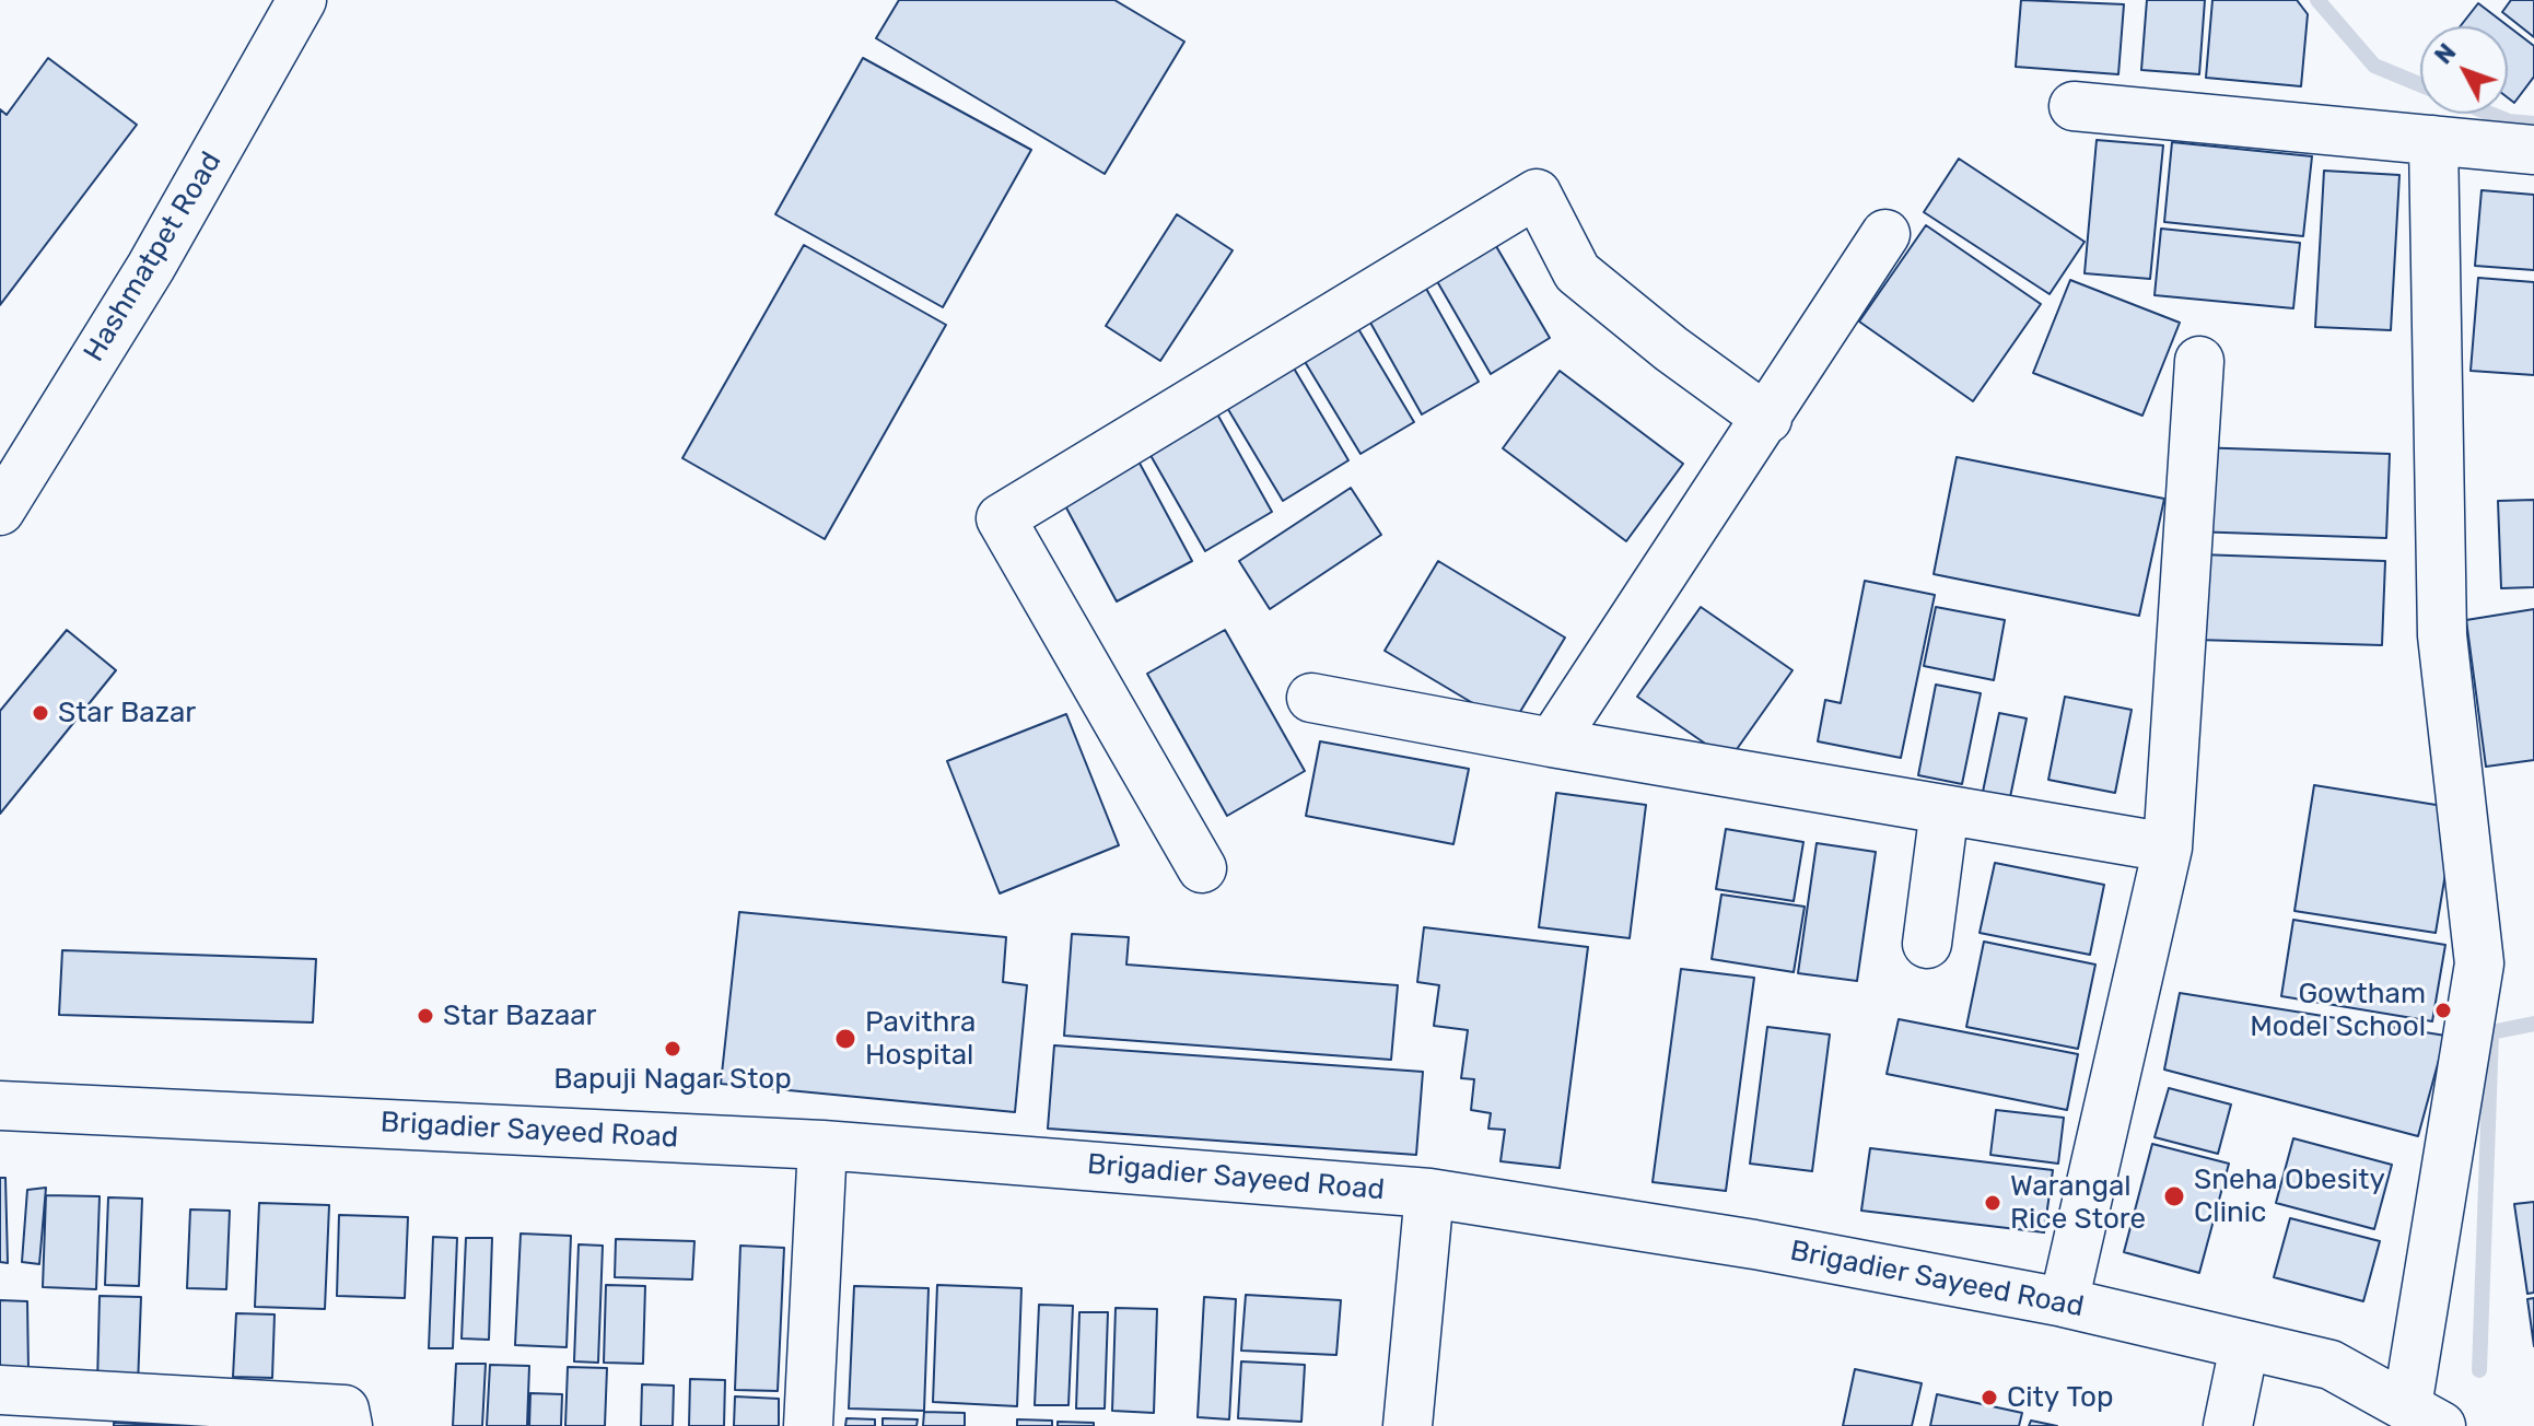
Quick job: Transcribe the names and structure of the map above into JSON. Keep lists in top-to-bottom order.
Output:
{
  "streets": {
    "street": ["Hashmatpet Road", "Brigadier Sayeed Road"]
  },
  "places": [
    "Star Bazar",
    "Gowtham Model School",
    "Star Bazaar",
    "Pavithra Hospital",
    "Bapuji Nagar Stop",
    "Sneha Obesity Clinic",
    "Warangal Rice Store",
    "City Top"
  ],
  "north": "top left"
}
